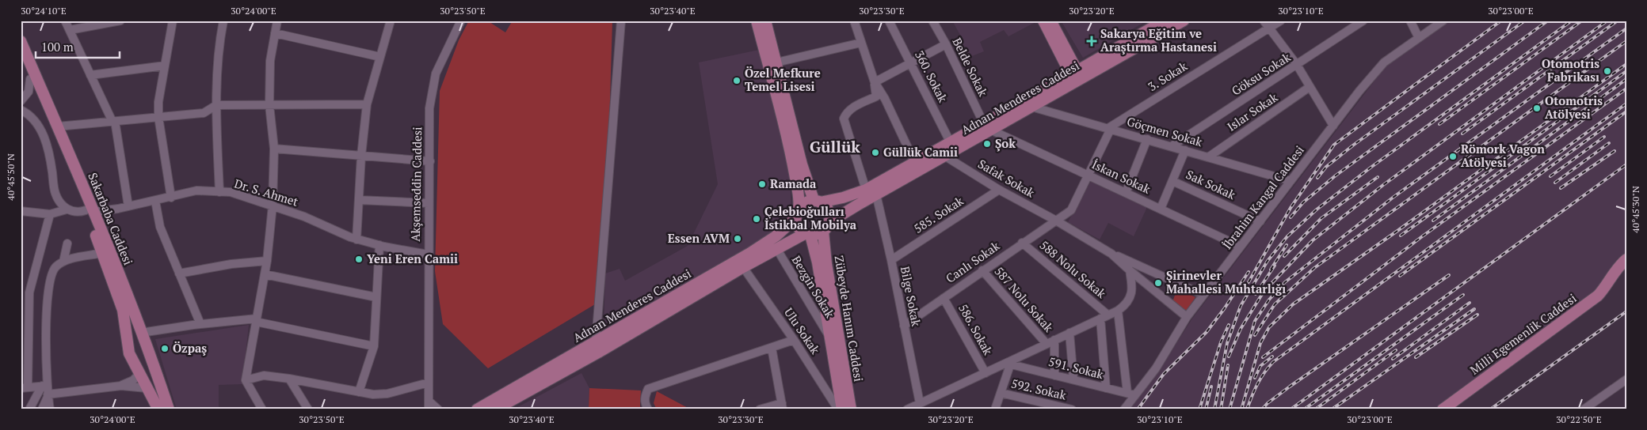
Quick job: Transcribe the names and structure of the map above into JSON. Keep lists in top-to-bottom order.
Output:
{
  "streets": {
    "main road": [
      "Adnan Menderes Caddesi",
      "Sakarbaba Caddesi",
      "Zübeyde Hanım Caddesi",
      "Milli Egemenlik Caddesi"
    ],
    "street": [
      "Belde Sokak",
      "Göksu Sokak",
      "360. Sokak",
      "3. Sokak",
      "Islar Sokak",
      "Göçmen Sokak",
      "İskan Sokak",
      "Safak Sokak",
      "Akşemseddin Caddesi",
      "Sak Sokak",
      "Dr. S. Ahmet",
      "İbrahim Kangal Caddesi",
      "585. Sokak",
      "Canlı Sokak",
      "588 Nolu Sokak",
      "Bezgin Sokak",
      "Bilge Sokak",
      "587 Nolu Sokak",
      "586. Sokak",
      "Ulu Sokak",
      "591. Sokak",
      "592. Sokak"
    ]
  },
  "crossings": [
    ["Belde Sokak", "Adnan Menderes Caddesi"],
    ["Belde Sokak", "İskan Sokak"],
    ["Göksu Sokak", "Göçmen Sokak"],
    ["360. Sokak", "Adnan Menderes Caddesi"],
    ["3. Sokak", "Göçmen Sokak"],
    ["3. Sokak", "Canlı Sokak"],
    ["Adnan Menderes Caddesi", "Göçmen Sokak"],
    ["Adnan Menderes Caddesi", "İskan Sokak"],
    ["Adnan Menderes Caddesi", "Safak Sokak"],
    ["Adnan Menderes Caddesi", "Bezgin Sokak"],
    ["Adnan Menderes Caddesi", "Bilge Sokak"],
    ["Adnan Menderes Caddesi", "Zübeyde Hanım Caddesi"],
    ["Adnan Menderes Caddesi", "Ulu Sokak"],
    ["Islar Sokak", "Göçmen Sokak"],
    ["Göçmen Sokak", "İbrahim Kangal Caddesi"],
    ["Göçmen Sokak", "Canlı Sokak"],
    ["İskan Sokak", "İbrahim Kangal Caddesi"],
    ["İskan Sokak", "Canlı Sokak"],
    ["Safak Sokak", "585. Sokak"],
    ["Safak Sokak", "Canlı Sokak"],
    ["Akşemseddin Caddesi", "Dr. S. Ahmet"],
    ["Sak Sokak", "İbrahim Kangal Caddesi"],
    ["Dr. S. Ahmet", "Sakarbaba Caddesi"],
    ["İbrahim Kangal Caddesi", "591. Sokak"],
    ["585. Sokak", "Bilge Sokak"],
    ["Canlı Sokak", "588 Nolu Sokak"],
    ["Canlı Sokak", "Bilge Sokak"],
    ["Canlı Sokak", "587 Nolu Sokak"],
    ["Canlı Sokak", "586. Sokak"],
    ["Bezgin Sokak", "Zübeyde Hanım Caddesi"]
  ],
  "districts": ["Güllük"],
  "places": {
    "health": ["Sakarya Eğitim ve Araştırma Hastanesi"],
    "other": [
      "Otomotris Fabrikası",
      "Özel Mefkure Temel Lisesi",
      "Otomotris Atölyesi",
      "Şok",
      "Güllük Camii",
      "Römork Vagon Atölyesi",
      "Ramada",
      "Çelebioğulları İstikbal Mobilya",
      "Essen AVM",
      "Yeni Eren Camii",
      "Şirinevler Mahallesi Muhtarlığı",
      "Özpaş"
    ]
  },
  "scale_bar": "100 m",
  "coordinates": [
    "30°24'10\"E",
    "30°24'00\"E",
    "30°23'50\"E",
    "30°23'40\"E",
    "30°23'30\"E",
    "30°23'20\"E",
    "30°23'10\"E",
    "30°23'00\"E",
    "40°45'50\"N",
    "40°45'30\"N",
    "30°22'50\"E"
  ]
}
